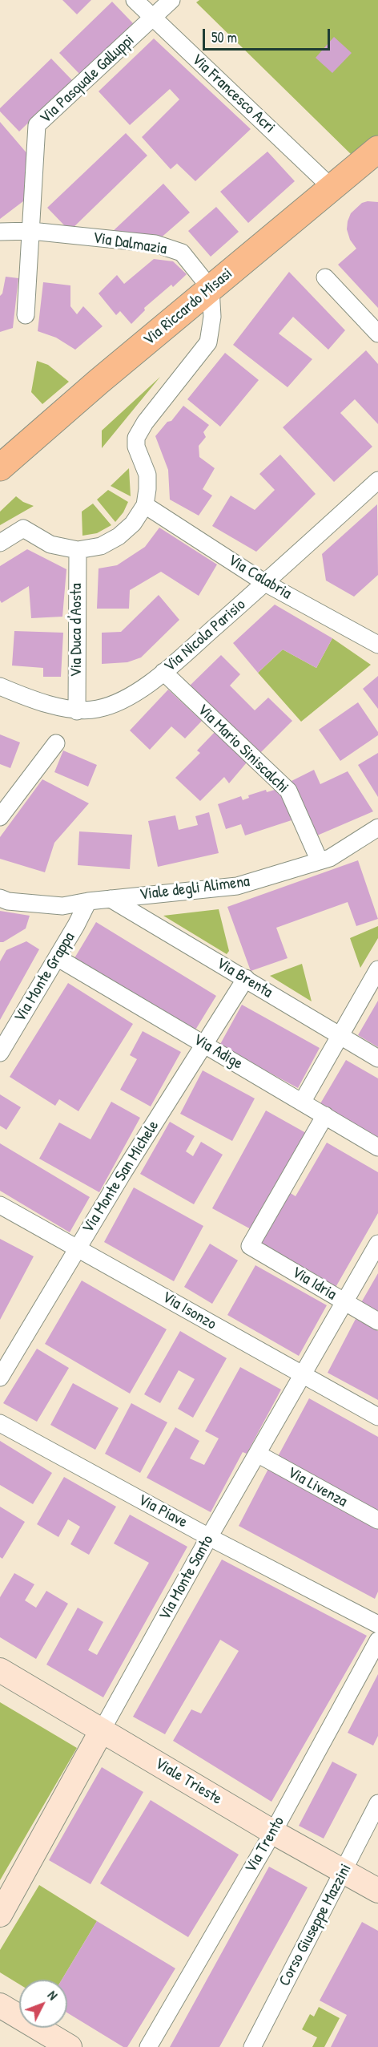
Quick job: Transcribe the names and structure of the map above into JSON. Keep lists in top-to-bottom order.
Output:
{
  "streets": {
    "main road": ["Via Riccardo Misasi"],
    "street": [
      "Via Pasquale Galluppi",
      "Via Francesco Acri",
      "Via Dalmazia",
      "Via Calabria",
      "Via Duca d'Aosta",
      "Via Nicola Parisio",
      "Via Mario Siniscalchi",
      "Viale degli Alimena",
      "Via Monte Grappa",
      "Via Brenta",
      "Via Adige",
      "Via Monte San Michele",
      "Via Idria",
      "Via Isonzo",
      "Via Livenza",
      "Via Piave",
      "Via Monte Santo",
      "Viale Trieste",
      "Via Trento",
      "Corso Giuseppe Mazzini"
    ]
  },
  "crossings": [
    ["Via Pasquale Galluppi", "Via Francesco Acri"],
    ["Via Pasquale Galluppi", "Via Dalmazia"],
    ["Via Francesco Acri", "Via Riccardo Misasi"],
    ["Via Dalmazia", "Via Riccardo Misasi"],
    ["Via Calabria", "Via Nicola Parisio"],
    ["Via Duca d'Aosta", "Via Nicola Parisio"],
    ["Via Nicola Parisio", "Via Mario Siniscalchi"],
    ["Via Mario Siniscalchi", "Viale degli Alimena"],
    ["Viale degli Alimena", "Via Monte Grappa"],
    ["Viale degli Alimena", "Via Brenta"],
    ["Via Monte Grappa", "Via Adige"],
    ["Via Brenta", "Via Monte San Michele"],
    ["Via Adige", "Via Monte San Michele"],
    ["Via Adige", "Via Idria"],
    ["Via Monte San Michele", "Via Isonzo"],
    ["Via Idria", "Via Monte Santo"],
    ["Via Isonzo", "Via Monte Santo"],
    ["Via Livenza", "Via Monte Santo"],
    ["Via Piave", "Via Monte Santo"],
    ["Via Monte Santo", "Viale Trieste"],
    ["Viale Trieste", "Via Trento"],
    ["Viale Trieste", "Corso Giuseppe Mazzini"]
  ],
  "scale_bar": "50 m",
  "north": "top right"
}
